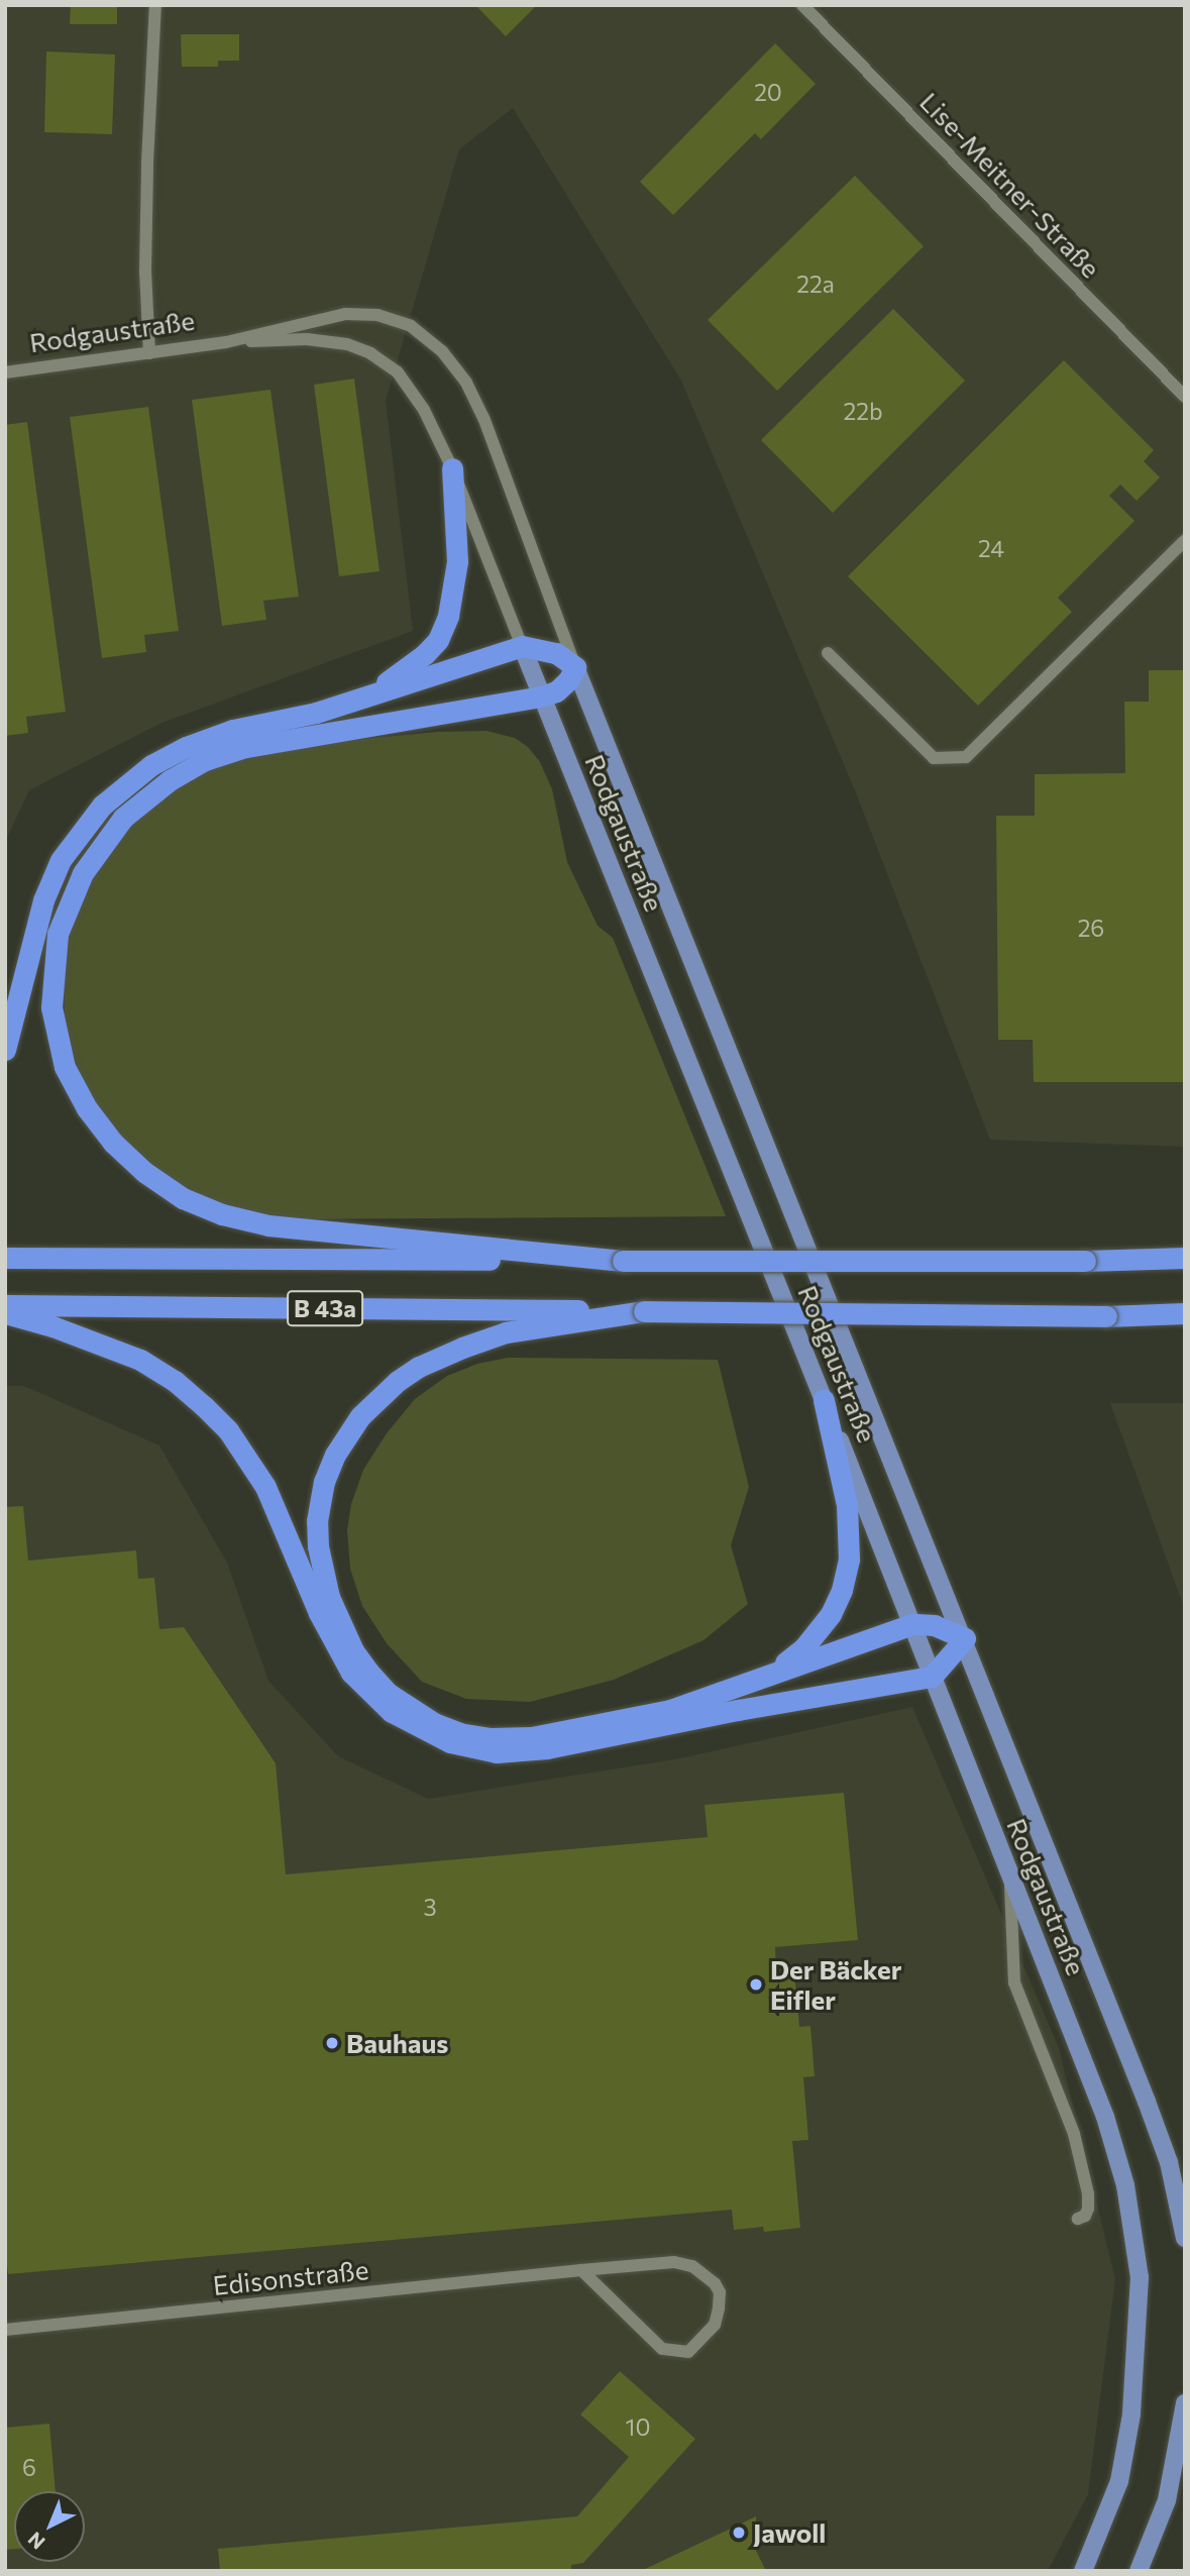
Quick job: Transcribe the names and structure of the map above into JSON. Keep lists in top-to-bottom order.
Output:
{
  "streets": {
    "highway": ["B 43a"],
    "main road": ["Rodgaustraße"],
    "street": ["Lise-Meitner-Straße", "Edisonstraße"]
  },
  "places": ["Der Bäcker Eifler", "Bauhaus", "Jawoll"],
  "house_numbers": [
    "20",
    "22a",
    "22b",
    "24",
    "26",
    "3",
    "10",
    "6"
  ],
  "north": "bottom left"
}
